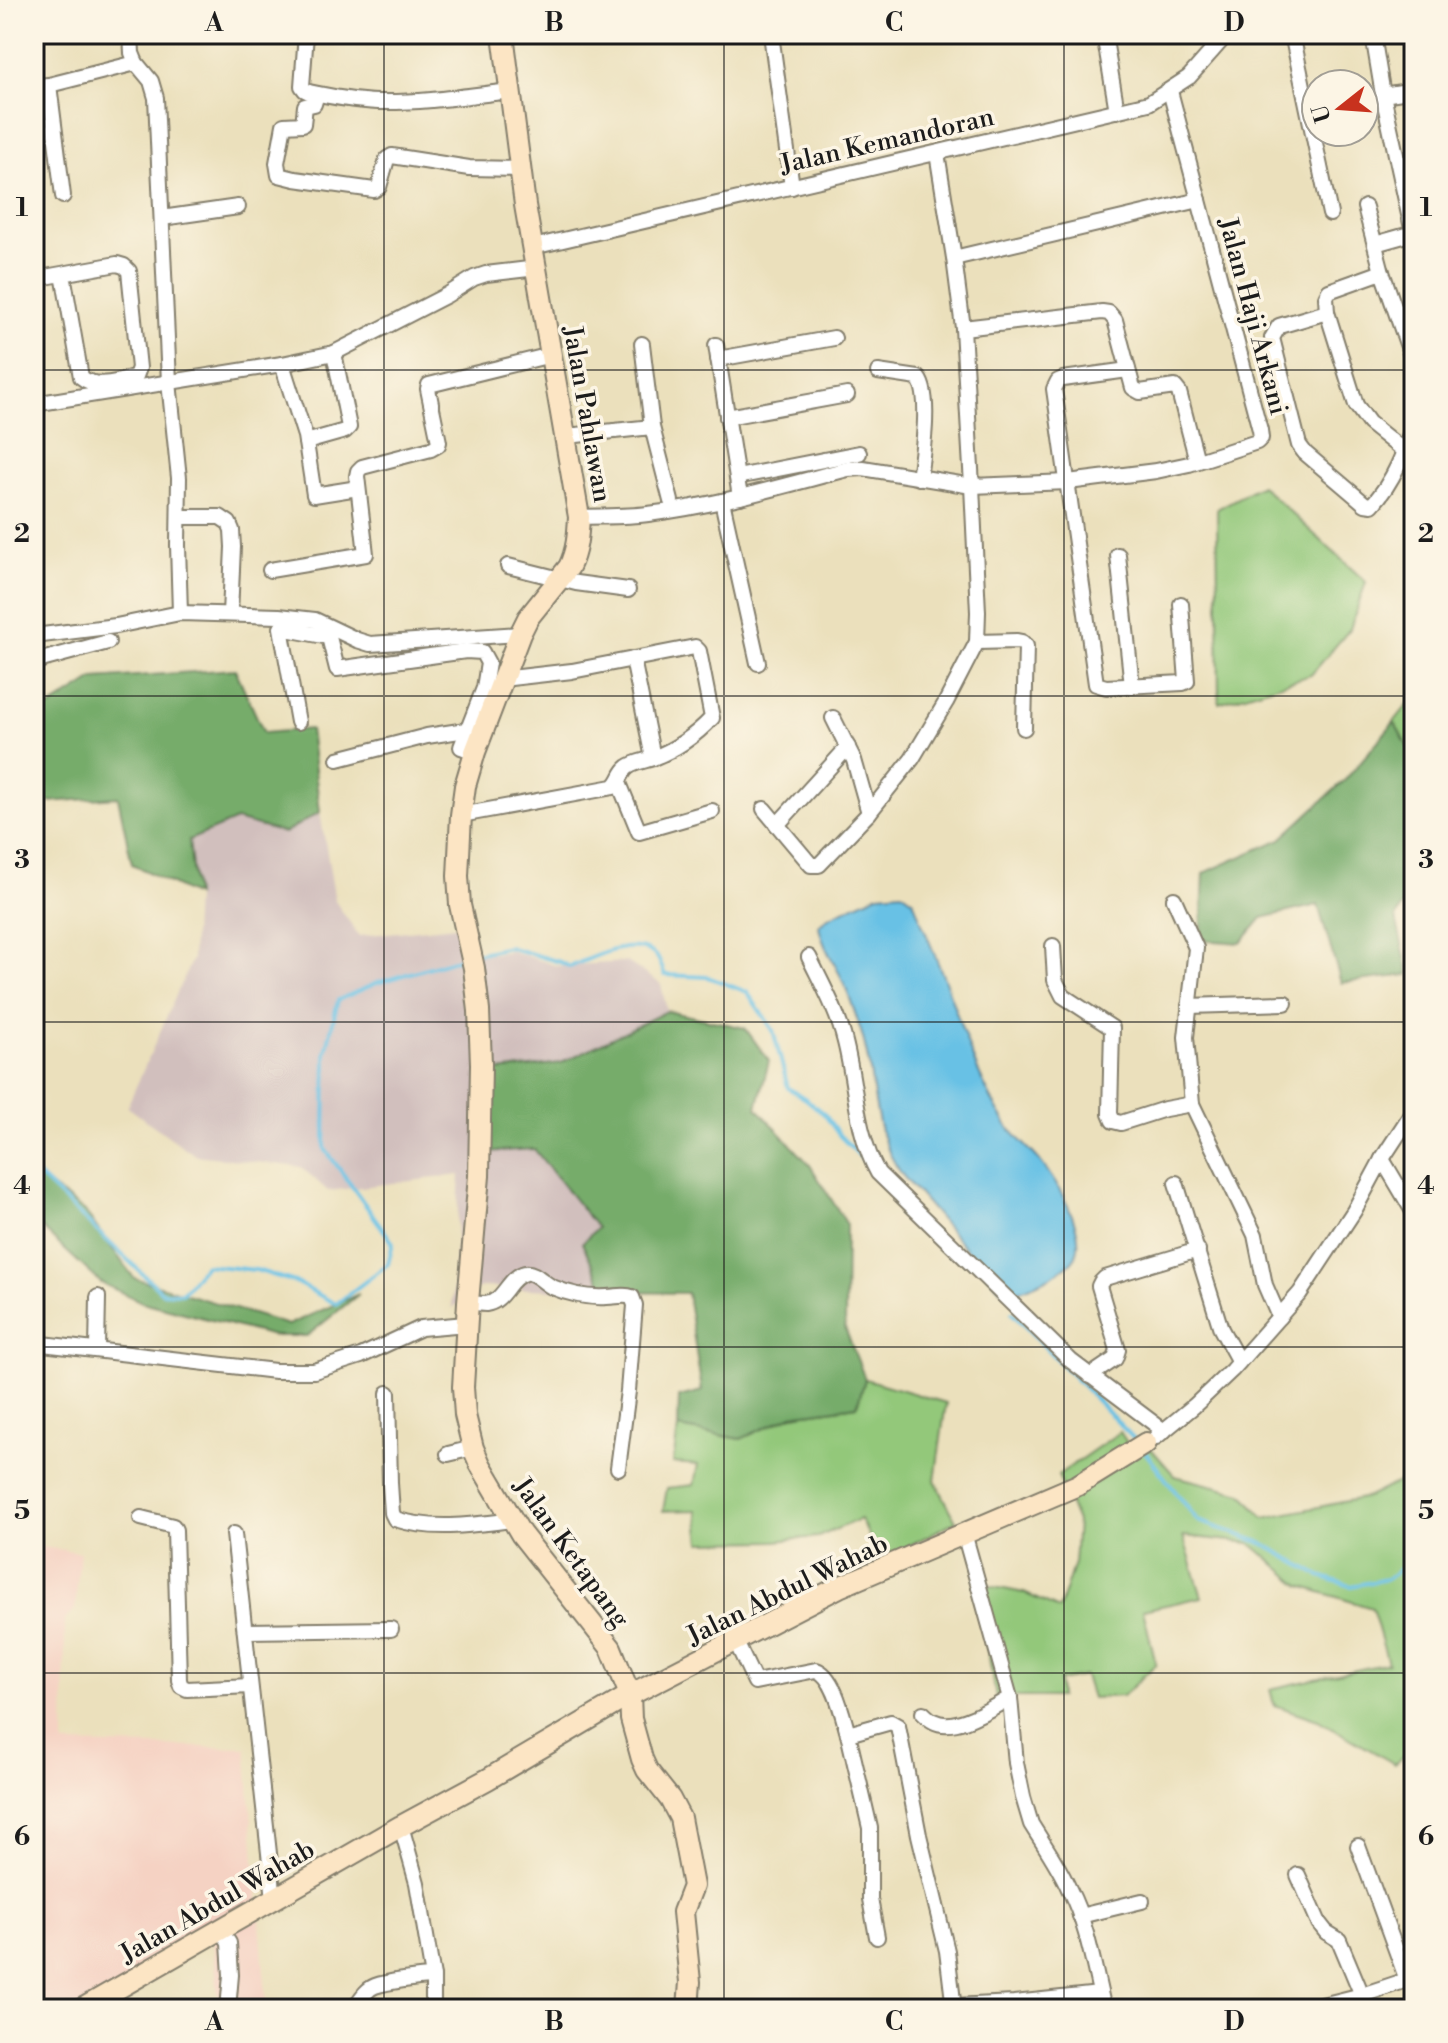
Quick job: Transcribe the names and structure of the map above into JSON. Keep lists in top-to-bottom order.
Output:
{
  "streets": {
    "street": [
      "Jalan Kemandoran",
      "Jalan Haji Arkani",
      "Jalan Pahlawan",
      "Jalan Ketapang",
      "Jalan Abdul Wahab"
    ]
  },
  "crossings": [
    ["Jalan Kemandoran", "Jalan Haji Arkani"],
    ["Jalan Kemandoran", "Jalan Pahlawan"],
    ["Jalan Haji Arkani", "Jalan Pahlawan"],
    ["Jalan Pahlawan", "Jalan Ketapang"],
    ["Jalan Ketapang", "Jalan Abdul Wahab"]
  ],
  "north": "left",
  "grid": {
    "columns": [
      "A",
      "B",
      "C",
      "D"
    ],
    "rows": [
      "1",
      "2",
      "3",
      "4",
      "5",
      "6"
    ]
  }
}
